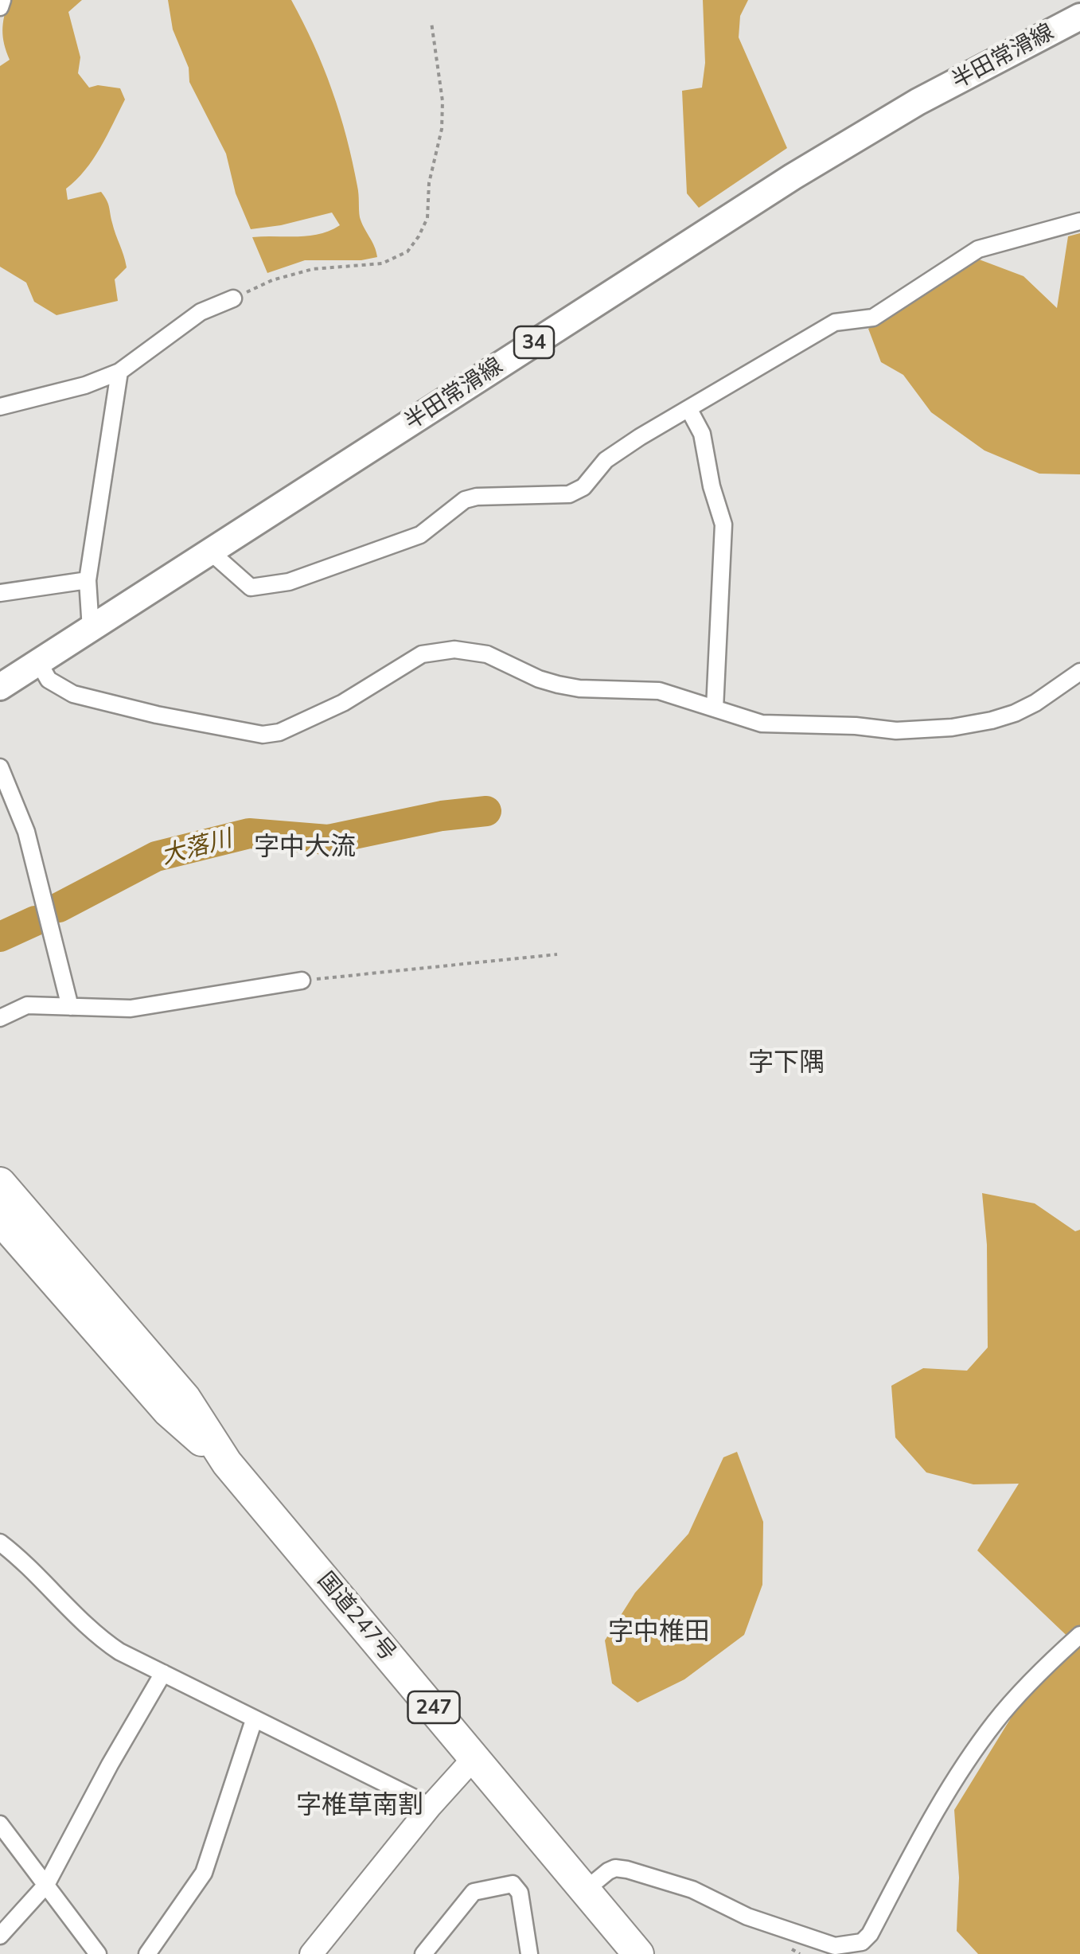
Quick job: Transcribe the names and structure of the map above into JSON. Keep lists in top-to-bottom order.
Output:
{
  "streets": {
    "highway": ["国道247号", "247"],
    "main road": ["半田常滑線", "34"]
  },
  "districts": [
    "字中大流",
    "字下隅",
    "字中椎田",
    "字椎草南割"
  ],
  "water": ["大落川"]
}
